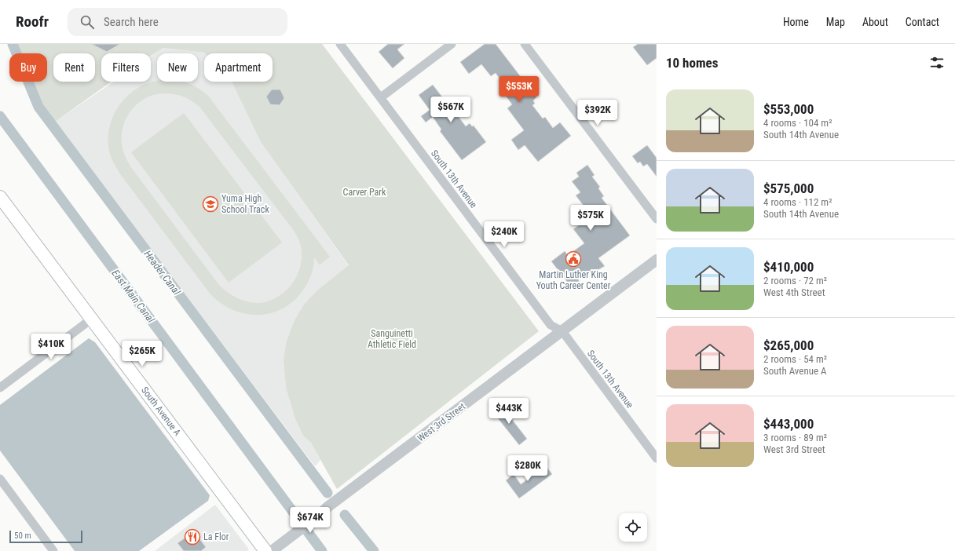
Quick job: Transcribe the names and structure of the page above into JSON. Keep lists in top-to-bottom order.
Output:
{
  "streets": {
    "main road": ["South Avenue A"],
    "street": ["South 13th Avenue", "West 3rd Street"]
  },
  "crossings": [
    ["South 13th Avenue", "West 3rd Street"]
  ],
  "water": ["Header Canal", "East Main Canal"],
  "parks": ["Carver Park", "Sanguinetti Athletic Field"],
  "places": {
    "school or university": ["Yuma High School Track"],
    "public building": ["Martin Luther King Youth Career Center"],
    "restaurant": ["La Flor"]
  },
  "scale_bar": "50 m",
  "page": {
    "header": "Roofr",
    "search": "Search here",
    "nav": [
      "Home",
      "Map",
      "About",
      "Contact"
    ],
    "heading": "10 homes",
    "chip": [
      "Buy",
      "Rent",
      "Filters",
      "New",
      "Apartment"
    ],
    "price": [
      "$553K",
      "$567K",
      "$392K",
      "$575K",
      "$240K",
      "$410K",
      "$265K",
      "$443K",
      "$280K",
      "$674K"
    ],
    "list": [
      {
        "name": "$553,000",
        "note": "4 rooms · 104 m² · South 14th Avenue"
      },
      {
        "name": "$575,000",
        "note": "4 rooms · 112 m² · South 14th Avenue"
      },
      {
        "name": "$410,000",
        "note": "2 rooms · 72 m² · West 4th Street"
      },
      {
        "name": "$265,000",
        "note": "2 rooms · 54 m² · South Avenue A"
      },
      {
        "name": "$443,000",
        "note": "3 rooms · 89 m² · West 3rd Street"
      }
    ],
    "scale": "50 m"
  }
}
